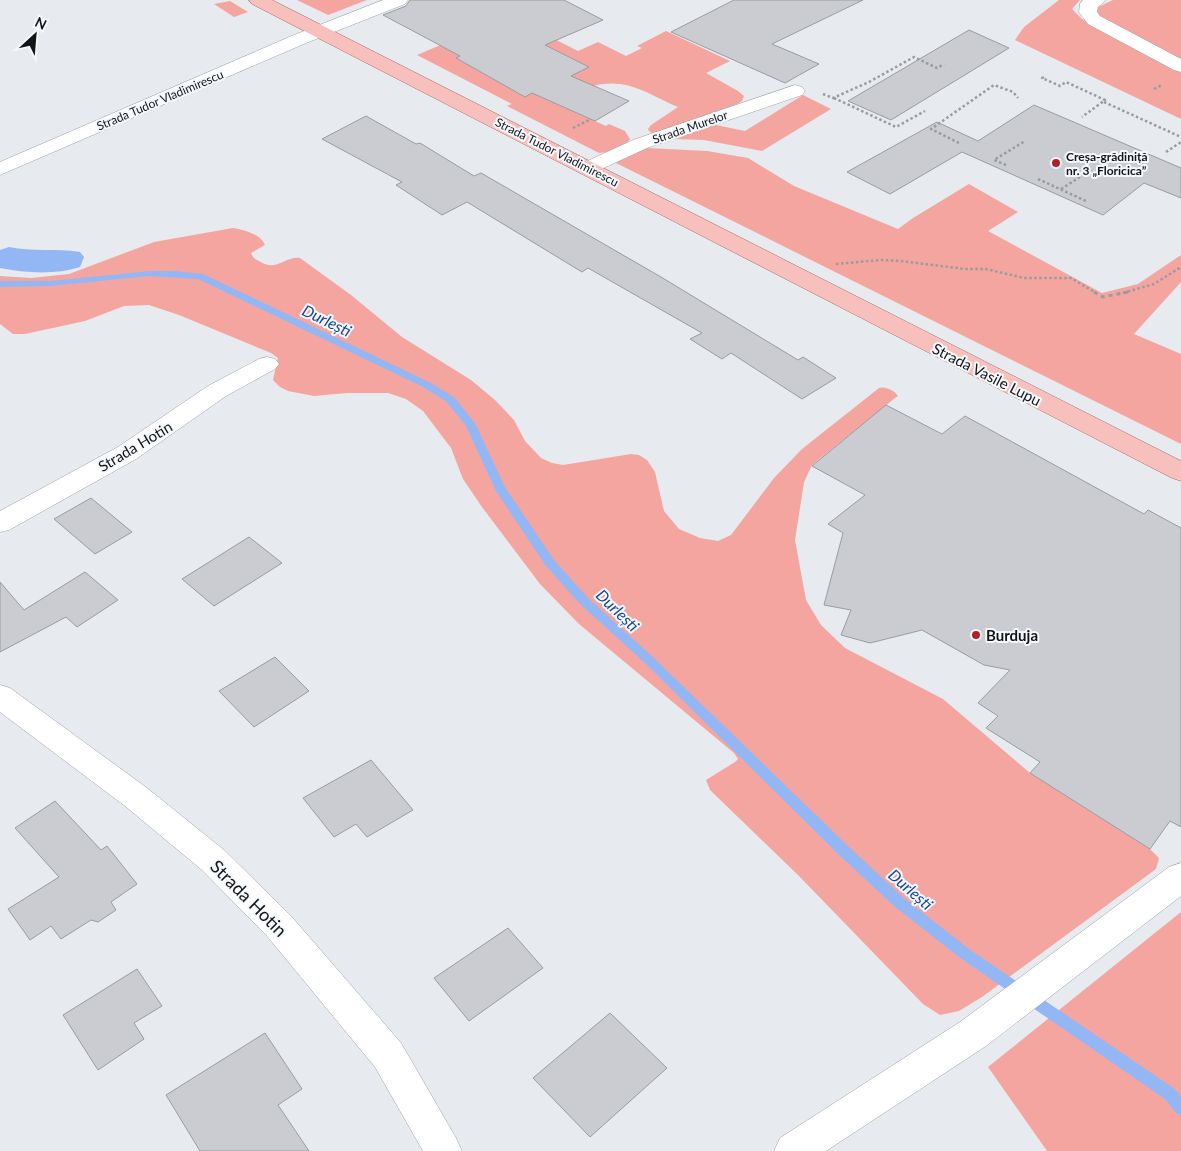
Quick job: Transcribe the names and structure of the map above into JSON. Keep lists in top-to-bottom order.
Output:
{
  "streets": {
    "main road": ["Strada Tudor Vladimirescu", "Strada Vasile Lupu"],
    "street": ["Strada Murelor", "Strada Hotin"]
  },
  "crossings": [
    ["Strada Tudor Vladimirescu", "Strada Murelor"],
    ["Strada Tudor Vladimirescu", "Strada Vasile Lupu"]
  ],
  "water": ["Durlești"],
  "places": ["Creșa-grădiniță nr. 3 „Floricica”", "Burduja"],
  "north": "top right"
}
